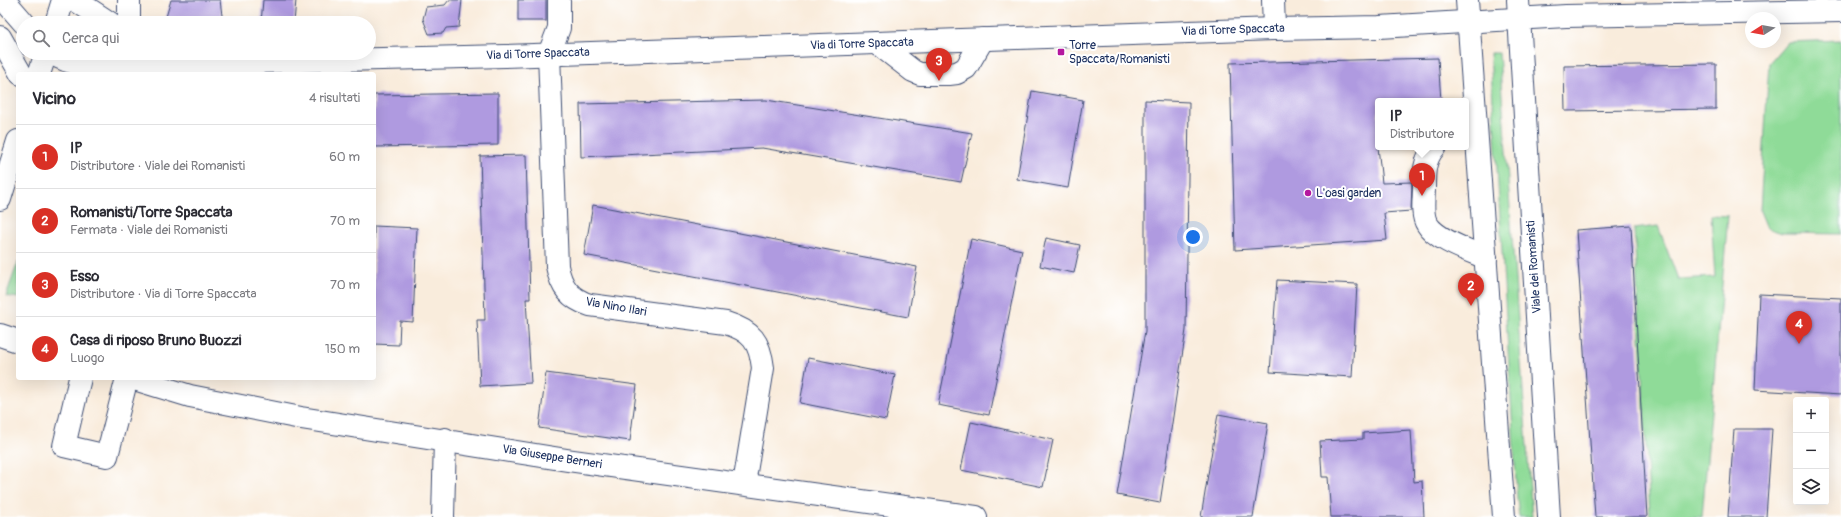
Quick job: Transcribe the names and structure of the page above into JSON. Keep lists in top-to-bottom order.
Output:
{
  "streets": {
    "street": [
      "Via di Torre Spaccata",
      "Viale dei Romanisti",
      "Via Nino Ilari",
      "Via Giuseppe Berneri"
    ]
  },
  "crossings": [
    ["Via di Torre Spaccata", "Viale dei Romanisti"],
    ["Via di Torre Spaccata", "Via Nino Ilari"],
    ["Via Nino Ilari", "Via Giuseppe Berneri"]
  ],
  "places": {
    "transit": ["Torre Spaccata/Romanisti"],
    "other": ["L'oasi garden"]
  },
  "north": "left",
  "page": {
    "search": "Cerca qui",
    "pins": [
      "3",
      "1",
      "2",
      "4"
    ],
    "heading": ["Vicino", "4 risultati"],
    "popup": ["IP", "Distributore"],
    "list": [
      {
        "mark": "1",
        "name": "IP",
        "note": "Distributore · Viale dei Romanisti",
        "value": "60 m"
      },
      {
        "mark": "2",
        "name": "Romanisti/Torre Spaccata",
        "note": "Fermata · Viale dei Romanisti",
        "value": "70 m"
      },
      {
        "mark": "3",
        "name": "Esso",
        "note": "Distributore · Via di Torre Spaccata",
        "value": "70 m"
      },
      {
        "mark": "4",
        "name": "Casa di riposo Bruno Buozzi",
        "note": "Luogo",
        "value": "150 m"
      }
    ],
    "map_buttons": ["+", "−"]
  }
}
